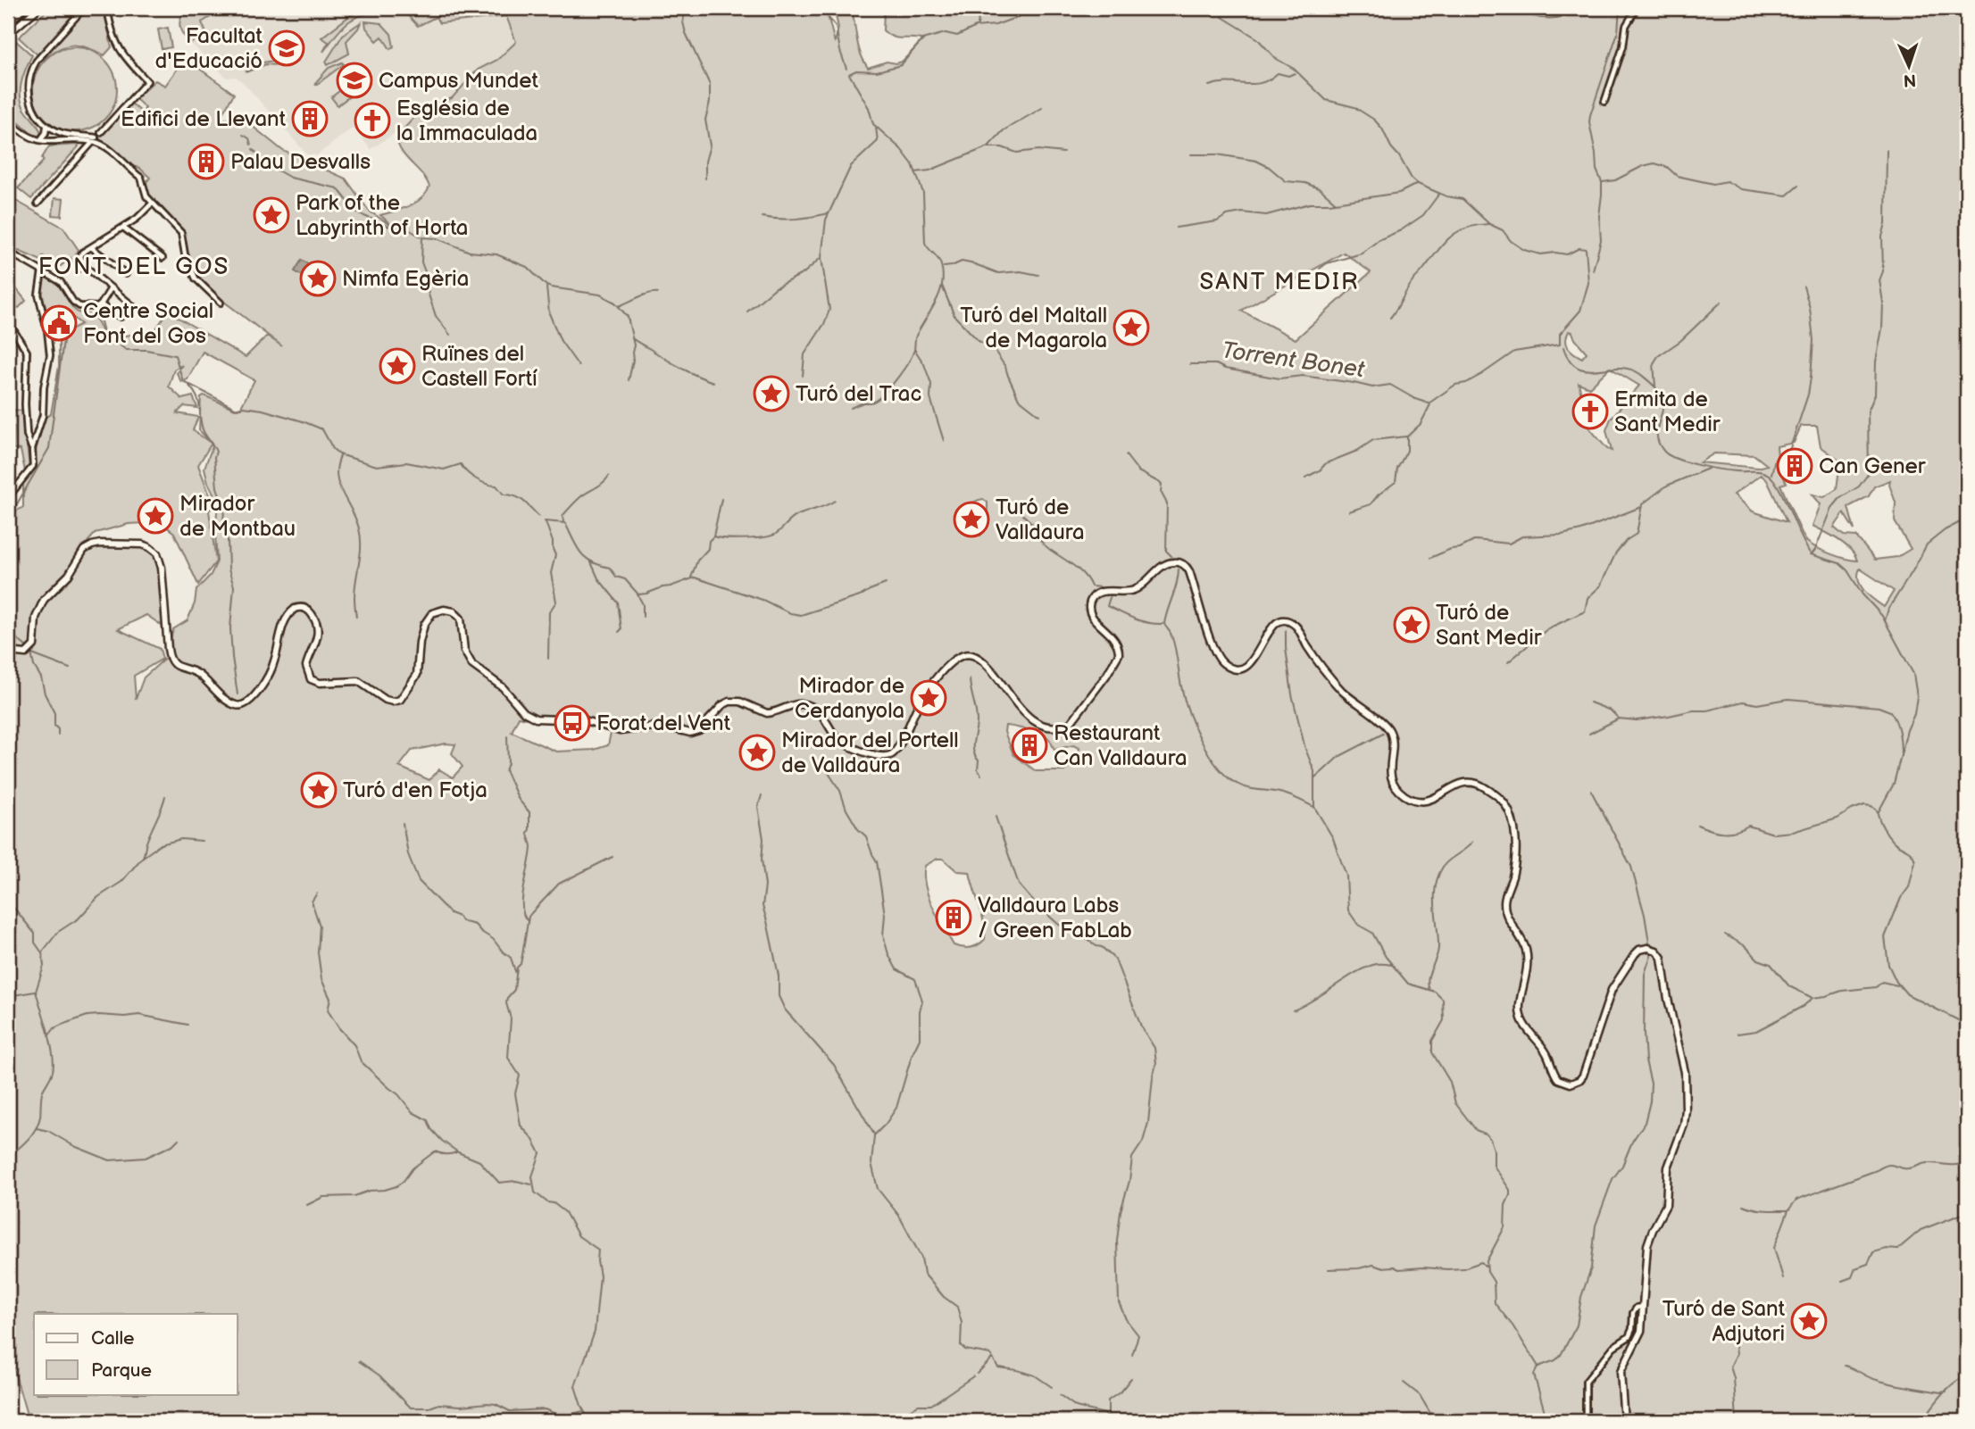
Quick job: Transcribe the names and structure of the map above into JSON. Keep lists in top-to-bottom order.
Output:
{
  "districts": ["FONT DEL GOS", "SANT MEDIR"],
  "water": ["Torrent Bonet"],
  "places": {
    "school or university": ["Facultat d'Educació", "Campus Mundet"],
    "building": [
      "Edifici de Llevant",
      "Palau Desvalls",
      "Can Gener",
      "Restaurant Can Valldaura",
      "Valldaura Labs / Green FabLab"
    ],
    "church": ["Església de la Immaculada", "Ermita de Sant Medir"],
    "place": [
      "Park of the Labyrinth of Horta",
      "Nimfa Egèria",
      "Turó del Maltall de Magarola",
      "Ruïnes del Castell Fortí",
      "Turó del Trac",
      "Mirador de Montbau",
      "Turó de Valldaura",
      "Turó de Sant Medir",
      "Mirador de Cerdanyola",
      "Mirador del Portell de Valldaura",
      "Turó d'en Fotja",
      "Turó de Sant Adjutori"
    ],
    "public building": ["Centre Social Font del Gos"],
    "bus stop": ["Forat del Vent"]
  },
  "legend": ["Calle", "Parque"],
  "north": "bottom"
}
